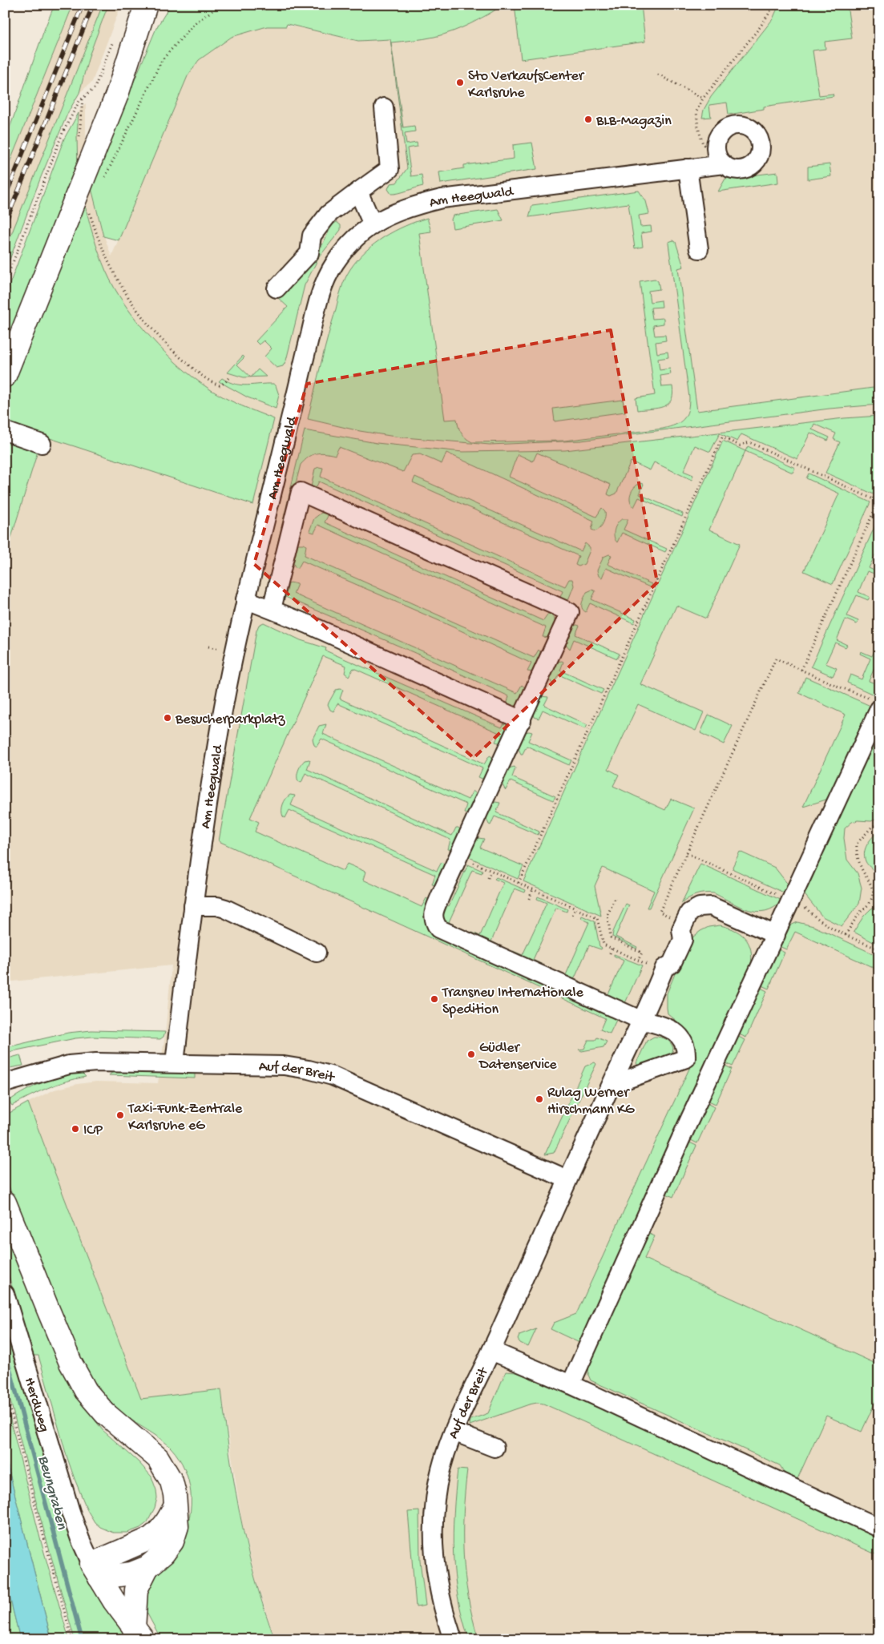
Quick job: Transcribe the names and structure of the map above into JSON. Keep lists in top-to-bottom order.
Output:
{
  "streets": {
    "main road": ["Herdweg"],
    "street": ["Am Heegwald", "Auf der Breit"]
  },
  "crossings": [
    ["Am Heegwald", "Auf der Breit"]
  ],
  "water": ["Beungraben"],
  "places": [
    "Sto VerkaufsCenter Karlsruhe",
    "BLB-Magazin",
    "Besucherparkplatz",
    "Transneu Internationale Spedition",
    "Güdler Datenservice",
    "Rulag Werner Hirschmann KG",
    "Taxi-Funk-Zentrale Karlsruhe eG",
    "ICP"
  ]
}
